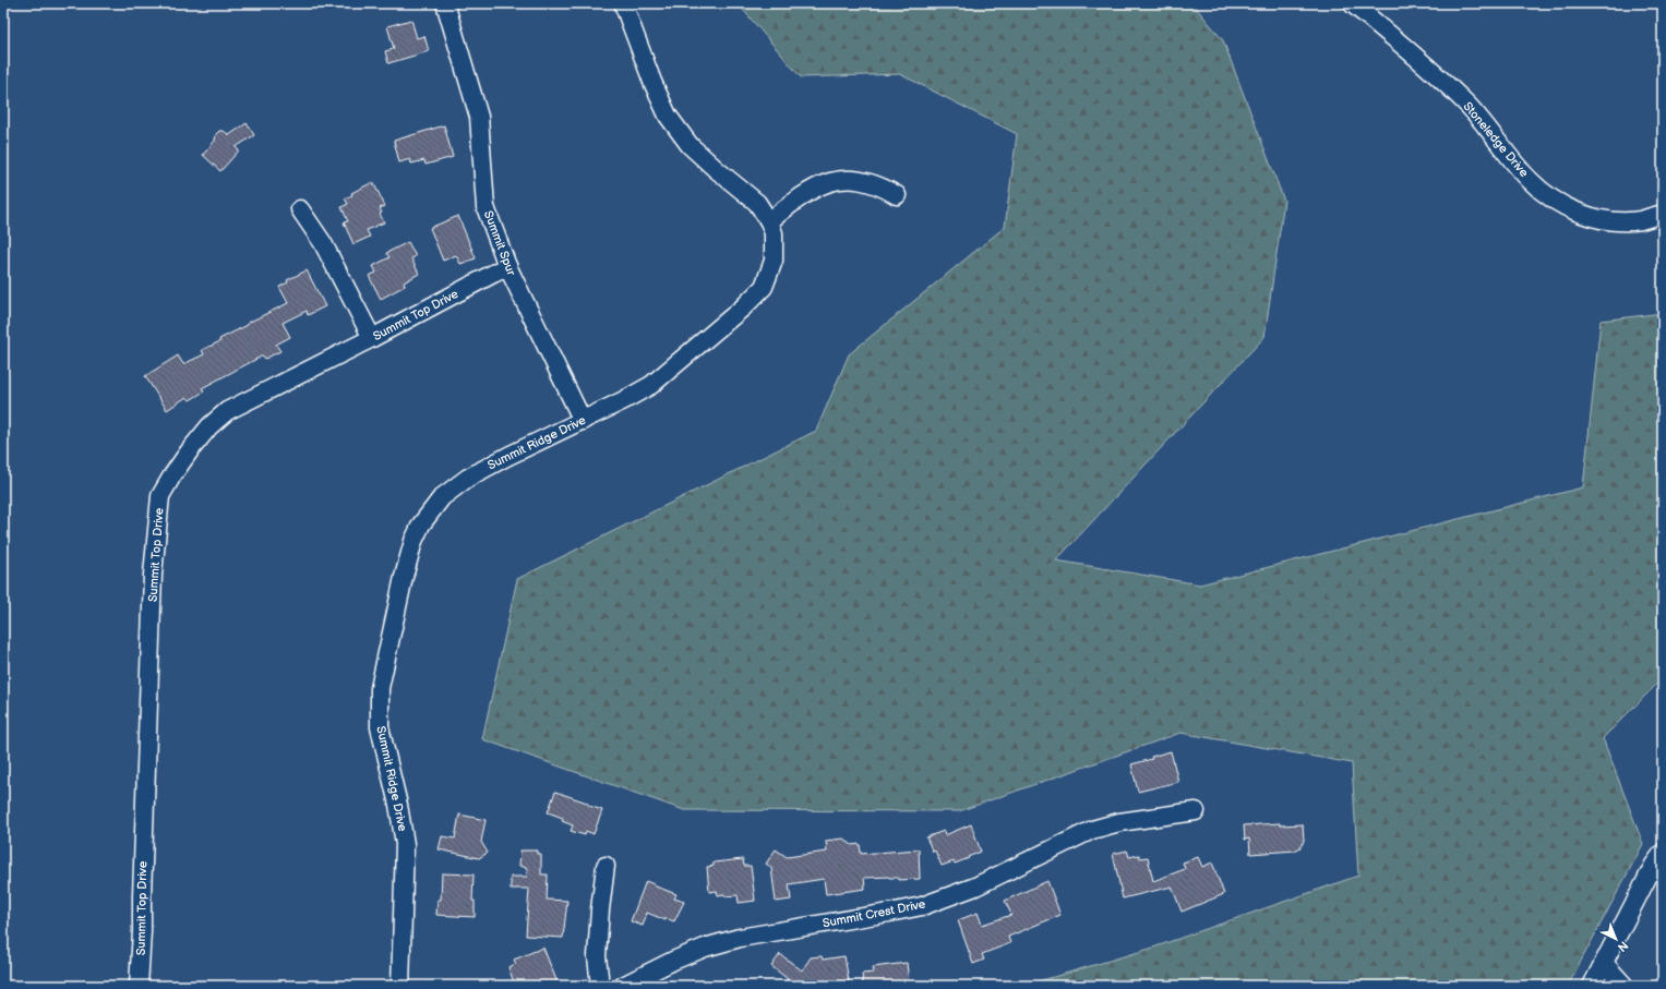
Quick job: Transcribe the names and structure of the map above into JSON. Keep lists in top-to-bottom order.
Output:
{
  "streets": {
    "street": [
      "Stoneledge Drive",
      "Summit Spur",
      "Summit Top Drive",
      "Summit Ridge Drive",
      "Summit Crest Drive"
    ]
  },
  "crossings": [
    ["Summit Spur", "Summit Top Drive"],
    ["Summit Spur", "Summit Ridge Drive"]
  ],
  "north": "bottom right"
}
